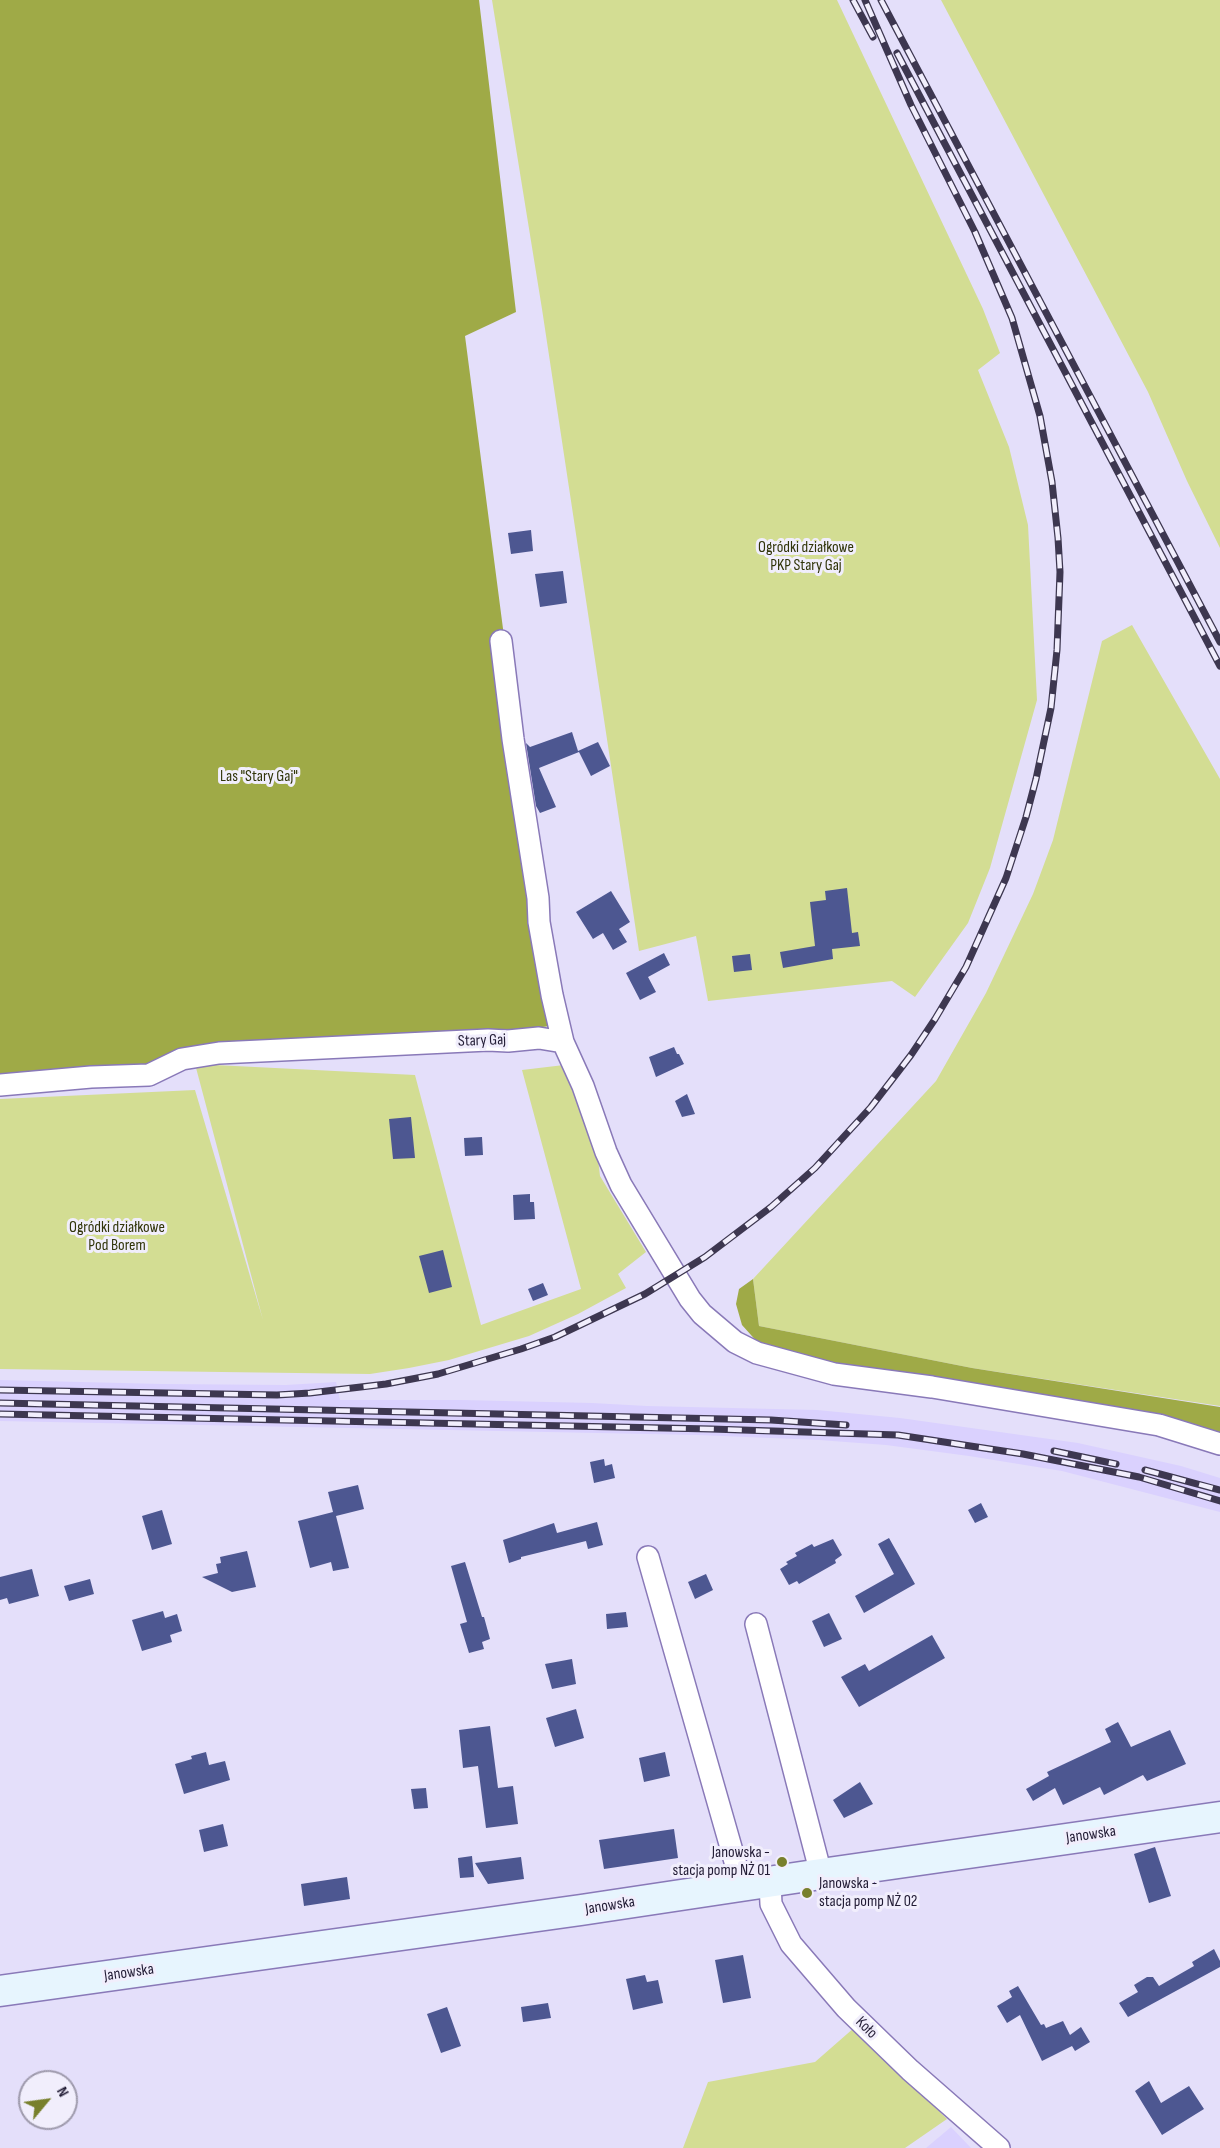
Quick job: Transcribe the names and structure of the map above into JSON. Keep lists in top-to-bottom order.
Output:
{
  "streets": {
    "street": ["Stary Gaj", "Janowska", "Koło"]
  },
  "crossings": [
    ["Janowska", "Koło"]
  ],
  "parks": ["Ogródki działkowe PKP Stary Gaj", "Las \"Stary Gaj\"", "Ogródki działkowe Pod Borem"],
  "places": ["Janowska - stacja pomp NŻ 01", "Janowska - stacja pomp NŻ 02"],
  "north": "top right"
}
